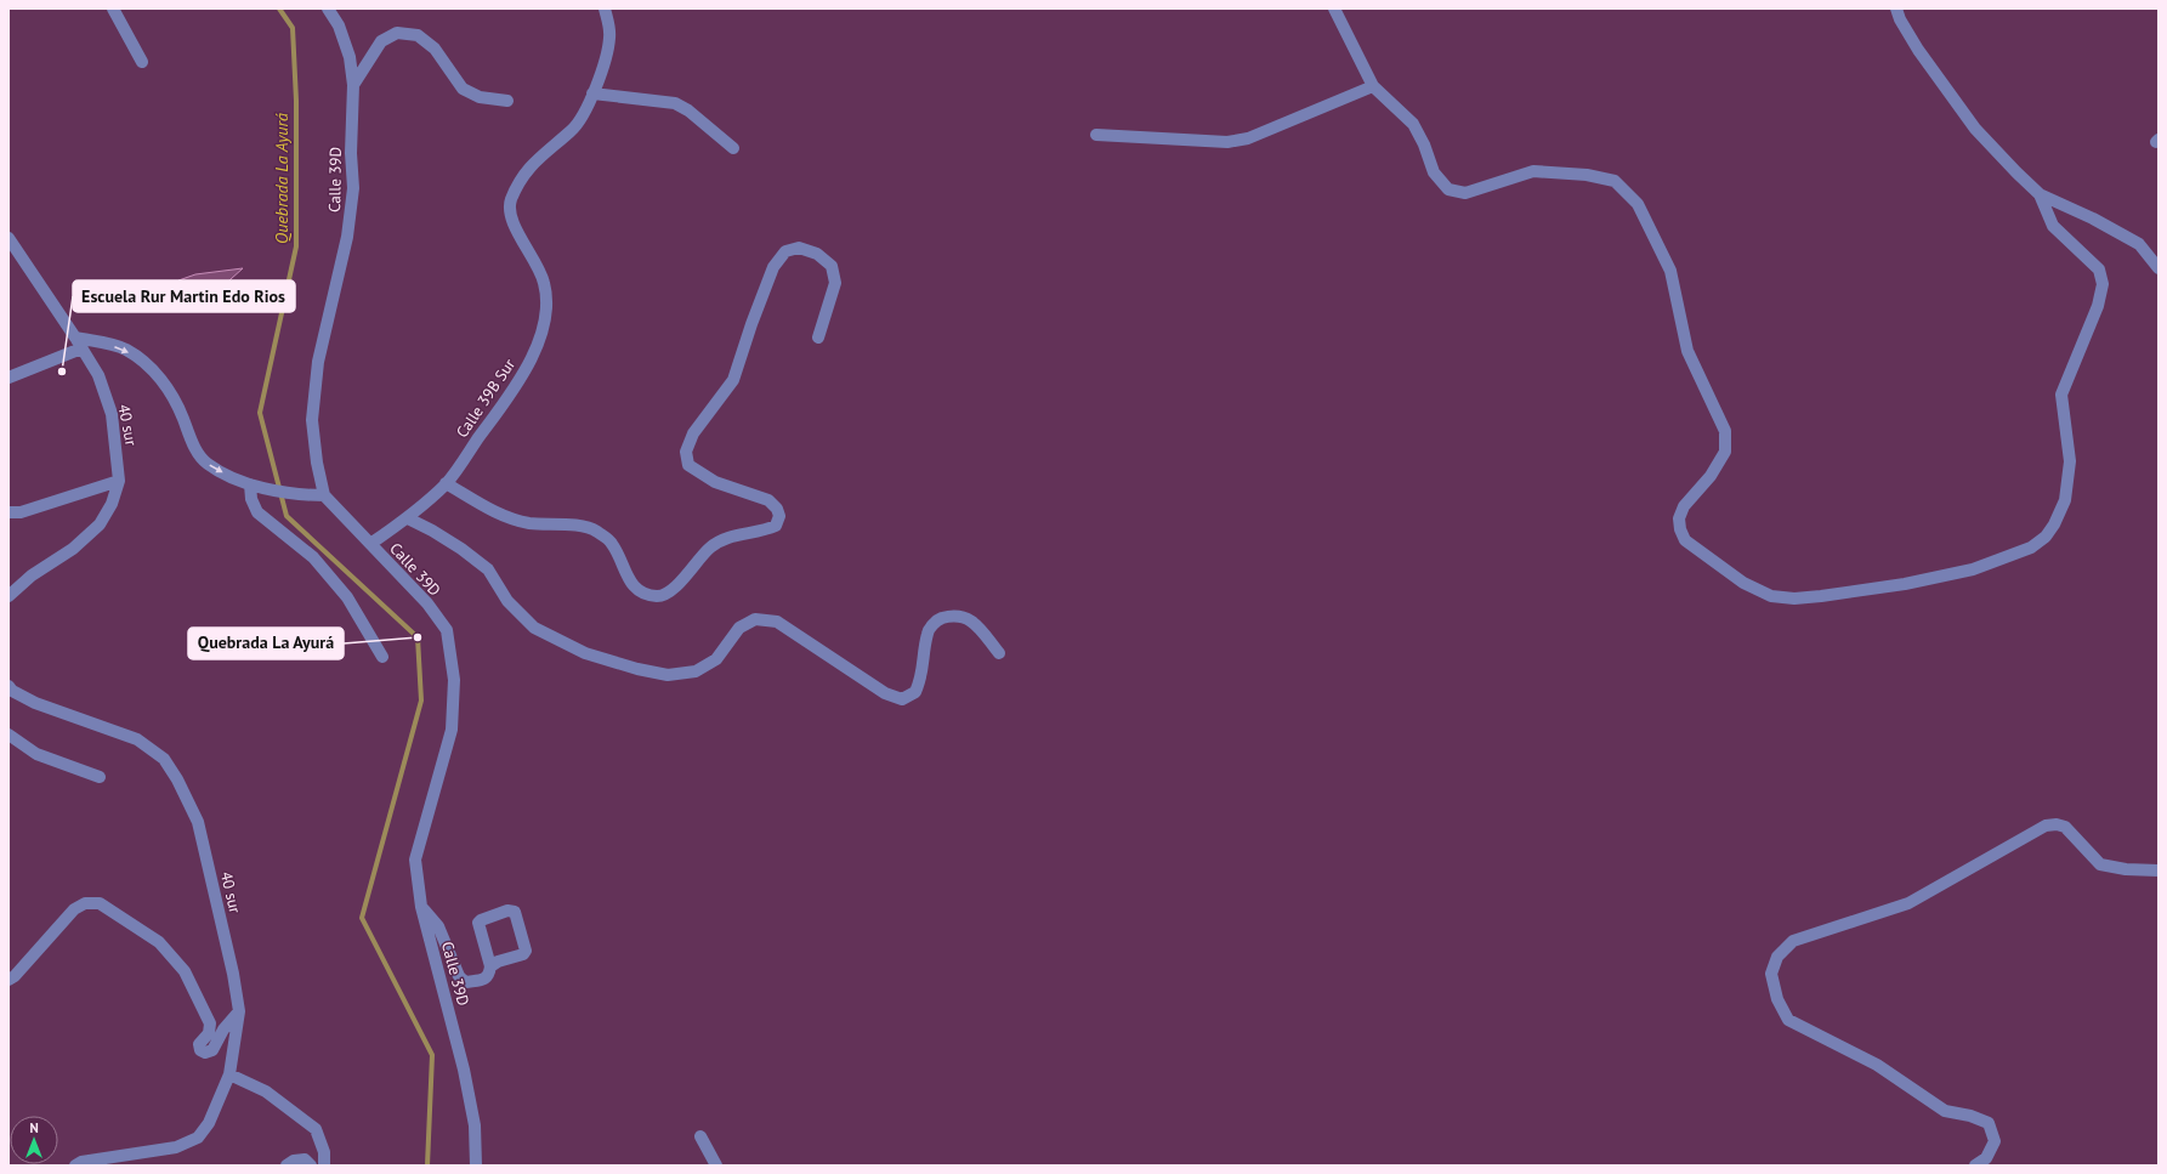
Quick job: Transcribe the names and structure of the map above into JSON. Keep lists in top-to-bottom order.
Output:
{
  "streets": {
    "street": ["Calle 39D", "Calle 39B Sur", "40 sur"]
  },
  "crossings": [
    ["Calle 39D", "Calle 39B Sur"]
  ],
  "water": ["Quebrada La Ayurá"],
  "places": ["Escuela Rur Martin Edo Rios", "Quebrada La Ayurá"],
  "north": "top"
}
